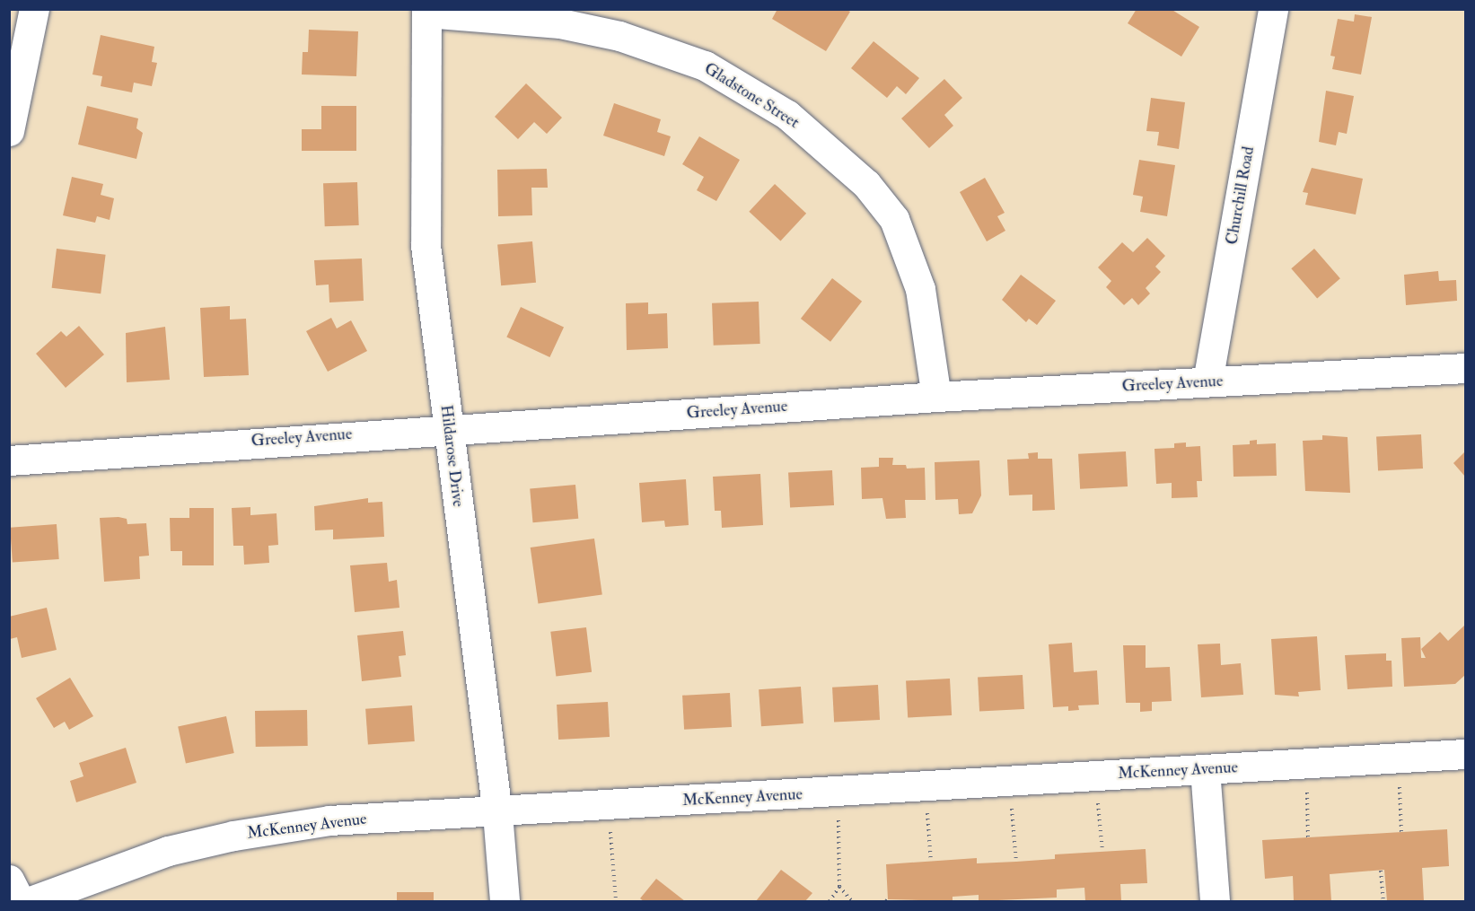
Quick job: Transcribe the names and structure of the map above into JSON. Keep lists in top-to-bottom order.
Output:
{
  "streets": {
    "street": [
      "Gladstone Street",
      "Churchill Road",
      "Greeley Avenue",
      "Hildarose Drive",
      "McKenney Avenue"
    ]
  },
  "crossings": [
    ["Gladstone Street", "Greeley Avenue"],
    ["Gladstone Street", "Hildarose Drive"],
    ["Churchill Road", "Greeley Avenue"],
    ["Greeley Avenue", "Hildarose Drive"],
    ["Hildarose Drive", "McKenney Avenue"]
  ]
}
